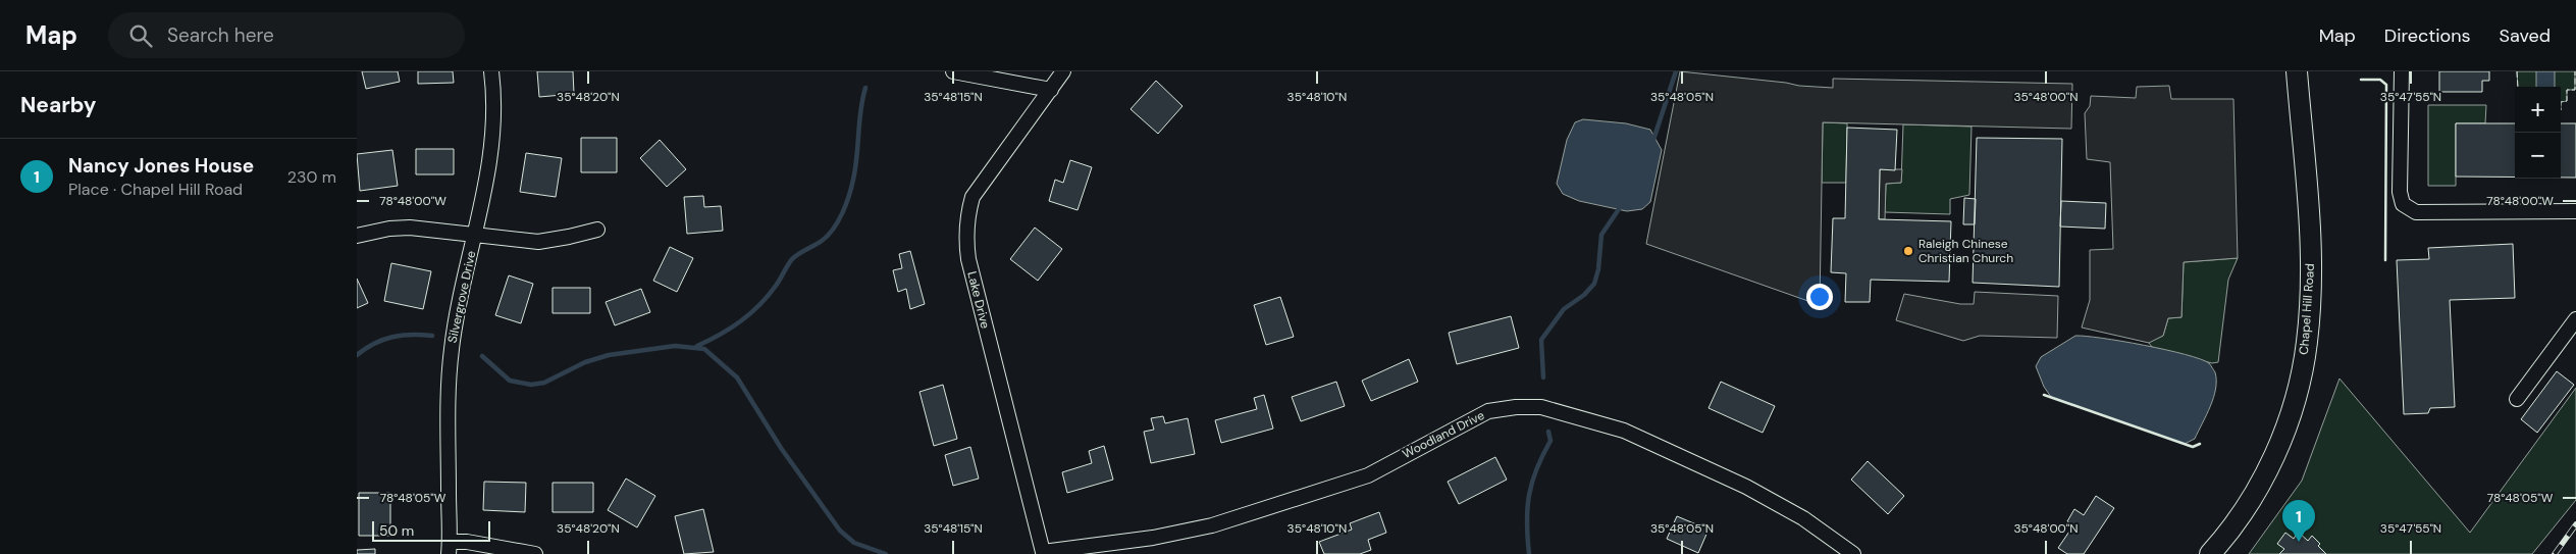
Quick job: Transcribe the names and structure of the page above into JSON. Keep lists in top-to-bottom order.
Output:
{
  "streets": {
    "main road": ["Chapel Hill Road"],
    "street": ["Silvergrove Drive", "Lake Drive", "Woodland Drive"]
  },
  "crossings": [
    ["Lake Drive", "Woodland Drive"]
  ],
  "places": ["Raleigh Chinese Christian Church"],
  "scale_bar": "50 m",
  "page": {
    "header": "Map",
    "search": "Search here",
    "nav": ["Map", "Directions", "Saved"],
    "heading": "Nearby",
    "map_buttons": ["+", "−"],
    "list": [
      {
        "mark": "1",
        "name": "Nancy Jones House",
        "note": "Place · Chapel Hill Road",
        "value": "230 m"
      }
    ],
    "pins": "1",
    "scale": "50 m"
  },
  "coordinates": [
    "35°48'20\"N",
    "35°48'15\"N",
    "35°48'10\"N",
    "35°48'05\"N",
    "35°48'00\"N",
    "35°47'55\"N",
    "78°48'00\"W",
    "78°48'05\"W"
  ]
}
